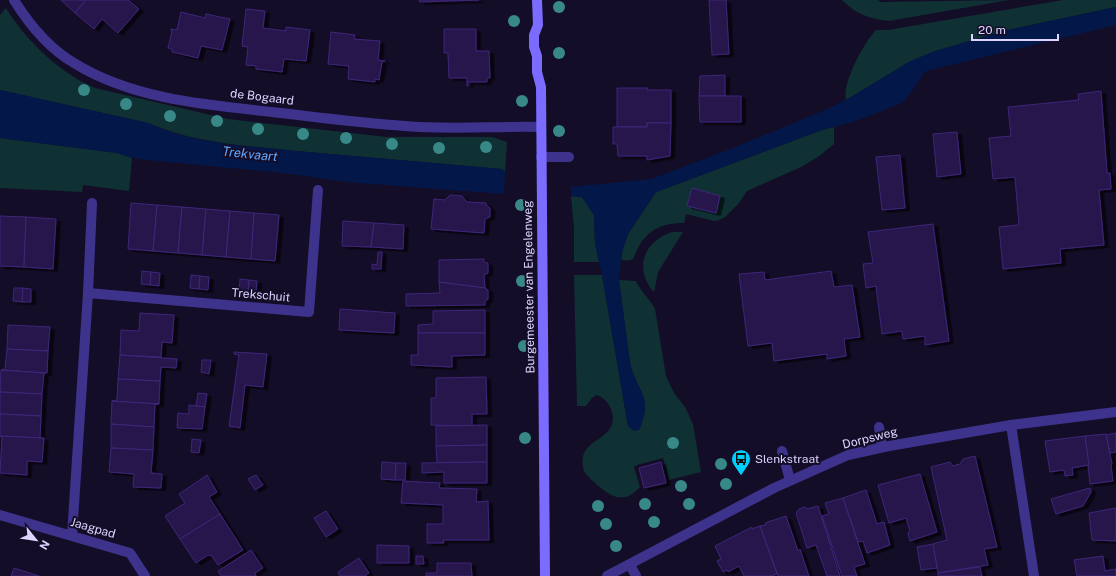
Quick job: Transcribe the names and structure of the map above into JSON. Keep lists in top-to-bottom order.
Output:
{
  "streets": {
    "street": [
      "de Bogaard",
      "Burgemeester van Engelenweg",
      "Trekschuit",
      "Dorpsweg",
      "Jaagpad"
    ]
  },
  "crossings": [
    ["de Bogaard", "Burgemeester van Engelenweg"]
  ],
  "water": ["Trekvaart"],
  "places": {
    "bus stop": ["Slenkstraat"]
  },
  "scale_bar": "20 m",
  "north": "bottom right"
}
